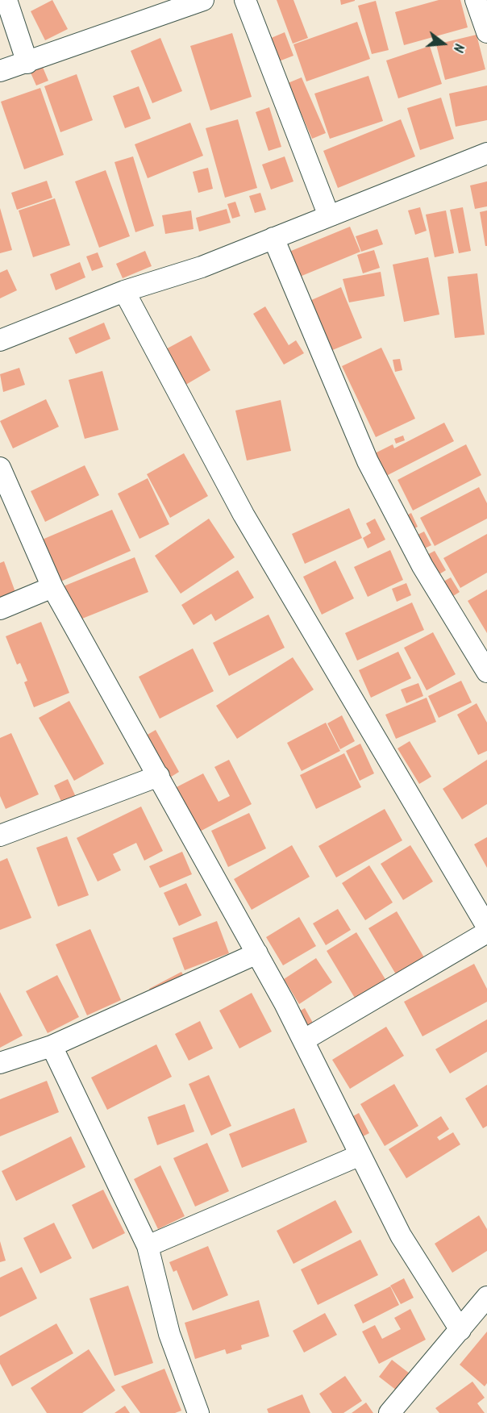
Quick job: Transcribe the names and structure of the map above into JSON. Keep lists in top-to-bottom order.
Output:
{
  "north": "right"
}
